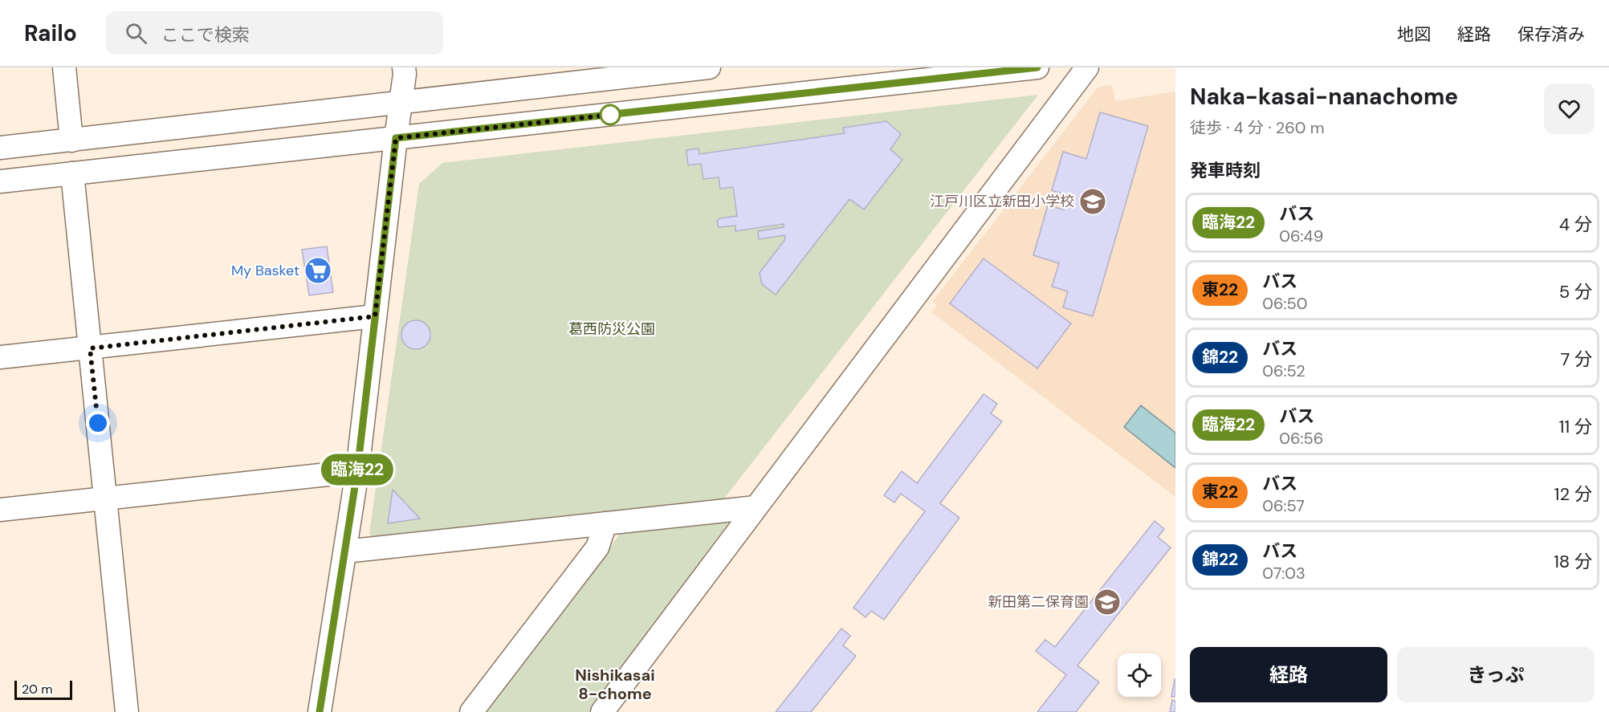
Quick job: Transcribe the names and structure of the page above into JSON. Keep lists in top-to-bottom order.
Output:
{
  "districts": ["Nishikasai 8-chome"],
  "parks": ["葛西防災公園"],
  "places": {
    "school or university": ["江戸川区立新田小学校", "新田第二保育園"],
    "supermarket": ["My Basket"]
  },
  "lines": ["bus line 臨海22"],
  "scale_bar": "20 m",
  "page": {
    "header": "Railo",
    "search": "ここで検索",
    "nav": ["地図", "経路", "保存済み"],
    "on_map": "臨海22",
    "heading": [
      ["Naka-kasai-nanachome", "徒歩 · 4 分 · 260 m"],
      "発車時刻"
    ],
    "list": [
      {
        "mark": "臨海22",
        "name": "バス",
        "note": "06:49",
        "value": "4 分"
      },
      {
        "mark": "東22",
        "name": "バス",
        "note": "06:50",
        "value": "5 分"
      },
      {
        "mark": "錦22",
        "name": "バス",
        "note": "06:52",
        "value": "7 分"
      },
      {
        "mark": "臨海22",
        "name": "バス",
        "note": "06:56",
        "value": "11 分"
      },
      {
        "mark": "東22",
        "name": "バス",
        "note": "06:57",
        "value": "12 分"
      },
      {
        "mark": "錦22",
        "name": "バス",
        "note": "07:03",
        "value": "18 分"
      }
    ],
    "buttons": ["経路", "きっぷ"],
    "scale": "20 m"
  }
}
